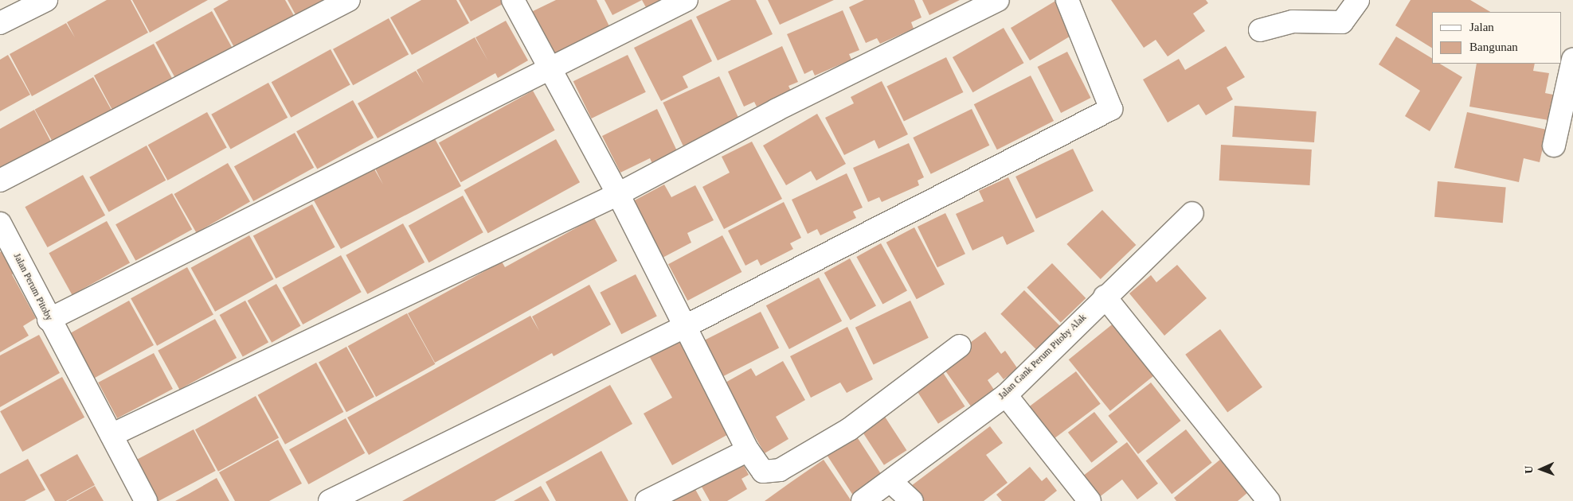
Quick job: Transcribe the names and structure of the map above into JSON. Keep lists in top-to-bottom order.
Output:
{
  "streets": {
    "street": ["Jalan Perum Pitoby", "Jalan Gank Perum Pitoby Alak"]
  },
  "legend": ["Jalan", "Bangunan"],
  "north": "left"
}
